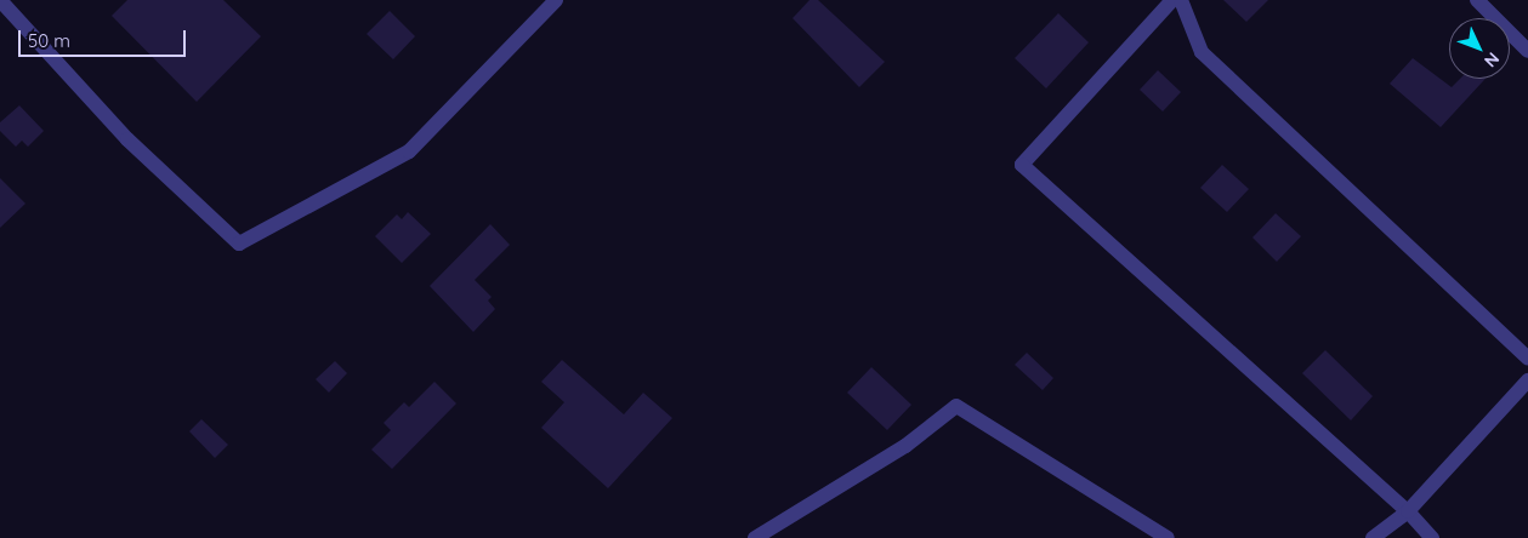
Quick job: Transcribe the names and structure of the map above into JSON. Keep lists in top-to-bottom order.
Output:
{
  "scale_bar": "50 m",
  "north": "bottom right"
}
